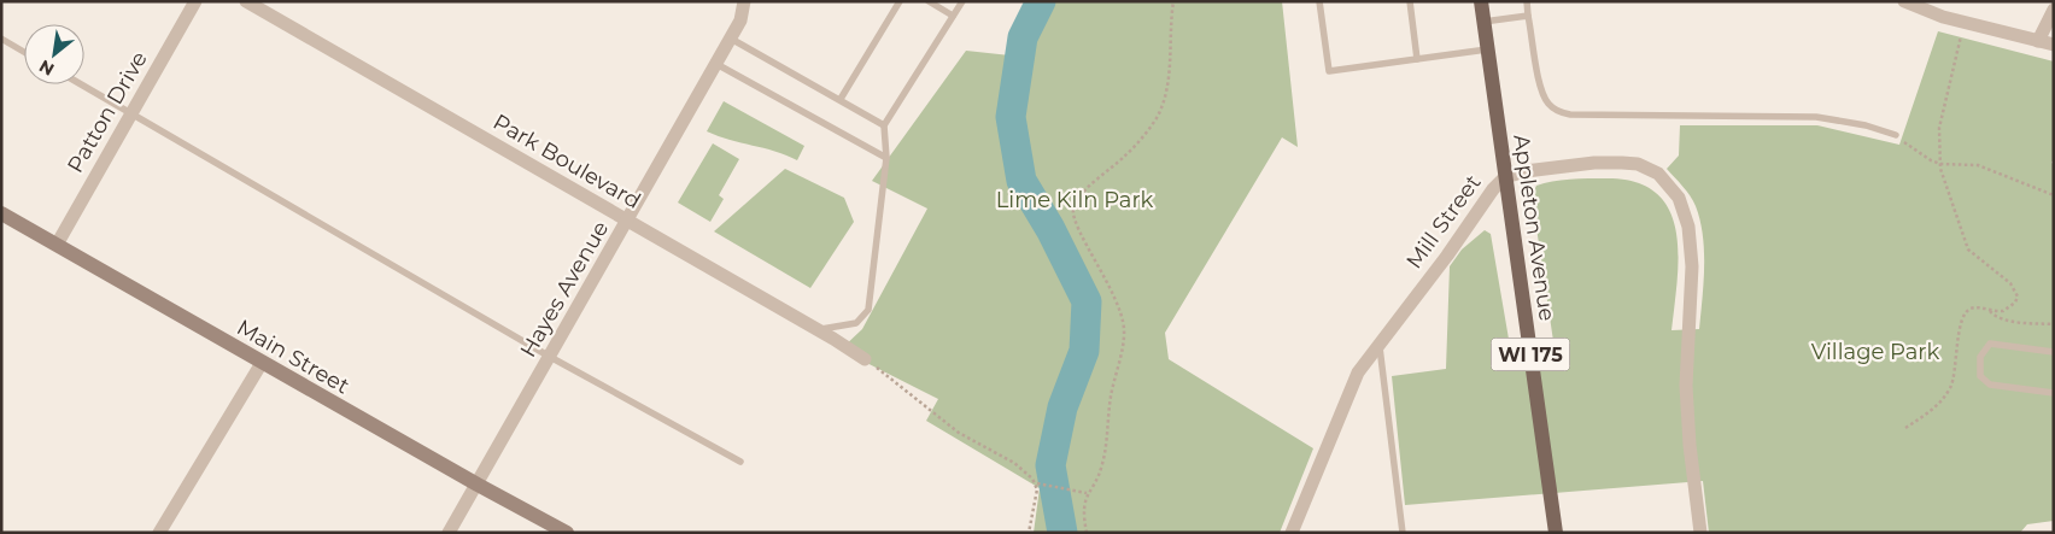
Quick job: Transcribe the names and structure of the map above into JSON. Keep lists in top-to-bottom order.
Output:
{
  "streets": {
    "main road": ["Appleton Avenue", "WI 175", "Main Street"],
    "street": [
      "Patton Drive",
      "Park Boulevard",
      "Mill Street",
      "Hayes Avenue"
    ]
  },
  "crossings": [
    ["Patton Drive", "Main Street"],
    ["Park Boulevard", "Hayes Avenue"],
    ["Mill Street", "Appleton Avenue"],
    ["Hayes Avenue", "Main Street"]
  ],
  "parks": ["Lime Kiln Park", "Village Park"],
  "north": "bottom left"
}
